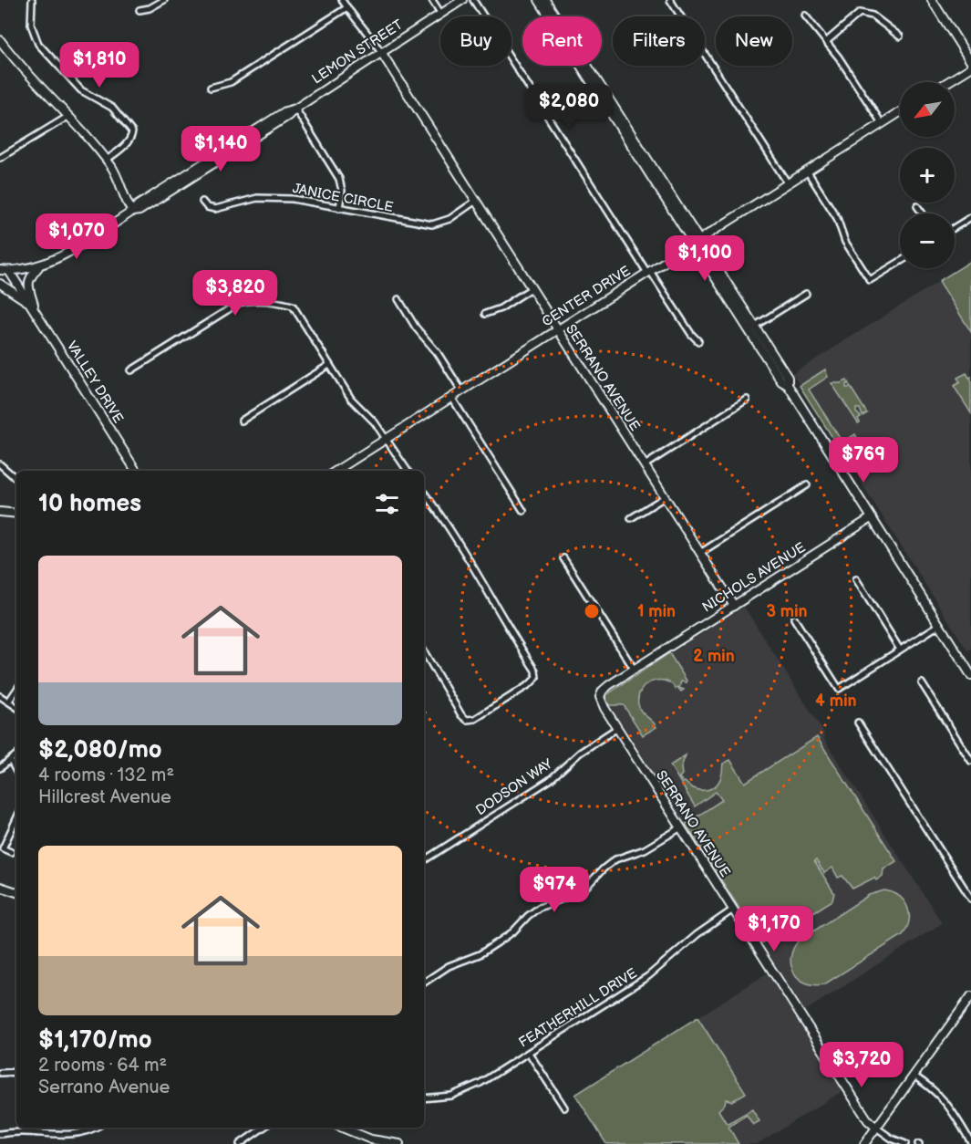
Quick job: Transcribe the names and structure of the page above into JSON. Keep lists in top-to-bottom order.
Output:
{
  "streets": {
    "street": [
      "LEMON STREET",
      "JANICE CIRCLE",
      "CENTER DRIVE",
      "SERRANO AVENUE",
      "VALLEY DRIVE",
      "NICHOLS AVENUE",
      "DODSON WAY",
      "FEATHERHILL DRIVE"
    ]
  },
  "crossings": [
    ["LEMON STREET", "SERRANO AVENUE"],
    ["LEMON STREET", "VALLEY DRIVE"],
    ["JANICE CIRCLE", "SERRANO AVENUE"],
    ["CENTER DRIVE", "SERRANO AVENUE"],
    ["SERRANO AVENUE", "NICHOLS AVENUE"],
    ["SERRANO AVENUE", "DODSON WAY"],
    ["SERRANO AVENUE", "FEATHERHILL DRIVE"]
  ],
  "north": "bottom left",
  "page": {
    "chip": [
      "Buy",
      "Rent",
      "Filters",
      "New"
    ],
    "price": [
      "$1,810",
      "$2,080",
      "$1,140",
      "$1,070",
      "$1,100",
      "$3,820",
      "$769",
      "$974",
      "$1,170",
      "$3,720"
    ],
    "map_buttons": ["+", "−"],
    "heading": "10 homes",
    "list": [
      {
        "name": "$2,080/mo",
        "note": "4 rooms · 132 m² · Hillcrest Avenue"
      },
      {
        "name": "$1,170/mo",
        "note": "2 rooms · 64 m² · Serrano Avenue"
      }
    ]
  },
  "rings": [
    "1 min",
    "3 min",
    "2 min",
    "4 min"
  ]
}
